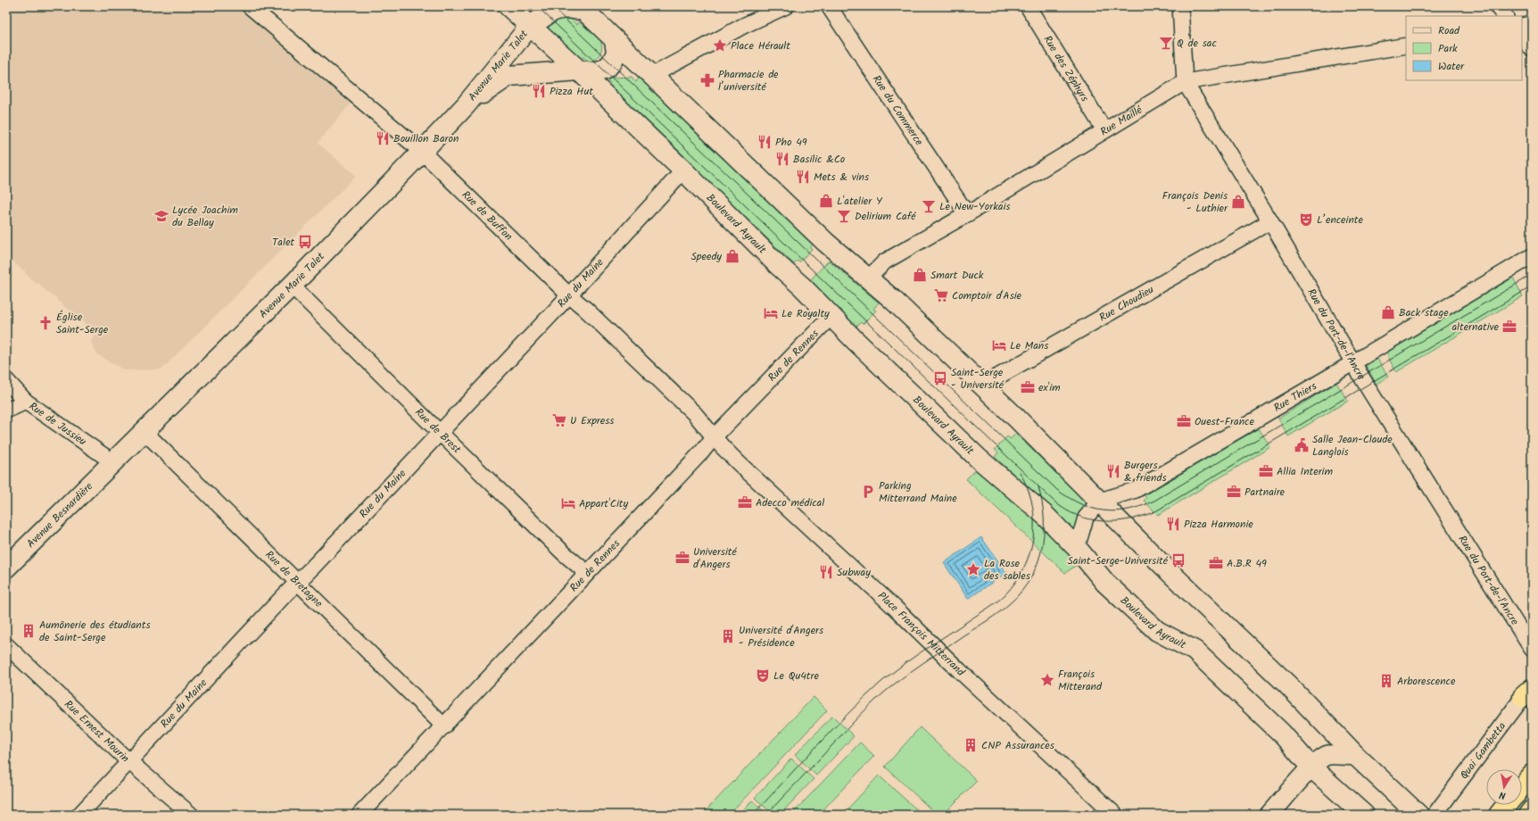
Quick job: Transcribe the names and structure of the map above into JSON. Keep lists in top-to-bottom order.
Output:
{
  "streets": {
    "main road": ["Avenue Marie Talet", "Boulevard Ayrault", "Avenue Besnardière"],
    "street": [
      "Rue des Zéphyrs",
      "Rue du Commerce",
      "Rue Maillé",
      "Rue de Buffon",
      "Rue du Maine",
      "Rue Choudieu",
      "Rue du Port-de-l'Ancre",
      "Rue de Rennes",
      "Rue Thiers",
      "Rue de Jussieu",
      "Rue de Brest",
      "Rue de Bretagne",
      "Place François Mitterrand",
      "Rue Ernest Mourin",
      "Quai Gambetta"
    ]
  },
  "crossings": [
    ["Avenue Marie Talet", "Rue de Buffon"],
    ["Avenue Marie Talet", "Boulevard Ayrault"],
    ["Avenue Marie Talet", "Rue de Jussieu"],
    ["Avenue Marie Talet", "Rue de Brest"],
    ["Avenue Marie Talet", "Avenue Besnardière"],
    ["Avenue Marie Talet", "Rue de Bretagne"],
    ["Rue des Zéphyrs", "Rue Maillé"],
    ["Rue du Commerce", "Rue Maillé"],
    ["Rue Maillé", "Rue du Port-de-l'Ancre"],
    ["Rue de Buffon", "Rue du Maine"],
    ["Rue de Buffon", "Rue de Rennes"],
    ["Rue de Buffon", "Place François Mitterrand"],
    ["Boulevard Ayrault", "Rue du Maine"],
    ["Boulevard Ayrault", "Rue de Rennes"],
    ["Rue du Maine", "Rue de Brest"],
    ["Rue du Maine", "Rue de Bretagne"],
    ["Rue du Maine", "Rue Ernest Mourin"],
    ["Rue Choudieu", "Rue du Port-de-l'Ancre"],
    ["Rue du Port-de-l'Ancre", "Rue Thiers"],
    ["Rue de Rennes", "Rue de Brest"],
    ["Rue de Rennes", "Rue de Bretagne"],
    ["Rue de Rennes", "Place François Mitterrand"],
    ["Rue de Jussieu", "Avenue Besnardière"]
  ],
  "places": {
    "bar": ["Q de sac", "Le New-Yorkais", "Delirium Café"],
    "place": ["Place Hérault", "La Rose des sables", "François Mitterand"],
    "pharmacy": ["Pharmacie de l’université"],
    "restaurant": [
      "Pizza Hut",
      "Bouillon Baron",
      "Pho 49",
      "Basilic &Co",
      "Mets & vins",
      "Burgers & friends",
      "Pizza Harmonie",
      "Subway"
    ],
    "shop": [
      "L'atelier Y",
      "François Denis - Luthier",
      "Speedy",
      "Smart Duck",
      "Back stage"
    ],
    "school or university": ["Lycée Joachim du Bellay"],
    "theatre": ["L’enceinte", "Le Qu4tre"],
    "bus stop": ["Talet", "Saint-Serge - Université", "Saint-Serge-Université"],
    "supermarket": ["Comptoir d'Asie", "U Express"],
    "hotel": ["Le Royalty", "Le Mans", "Appart'City"],
    "church": ["Église Saint-Serge"],
    "office": [
      "alternative",
      "ex'im",
      "Ouest-France",
      "Allia Interim",
      "Partnaire",
      "Adecco médical",
      "Université d'Angers",
      "A.B.R 49"
    ],
    "public building": ["Salle Jean-Claude Langlois"],
    "parking": ["Parking Mitterrand Maine"],
    "building": [
      "Aumônerie des étudiants de Saint-Serge",
      "Université d'Angers - Présidence",
      "Arborescence",
      "CNP Assurances"
    ]
  },
  "legend": ["Road", "Park", "Water"],
  "north": "bottom"
}
